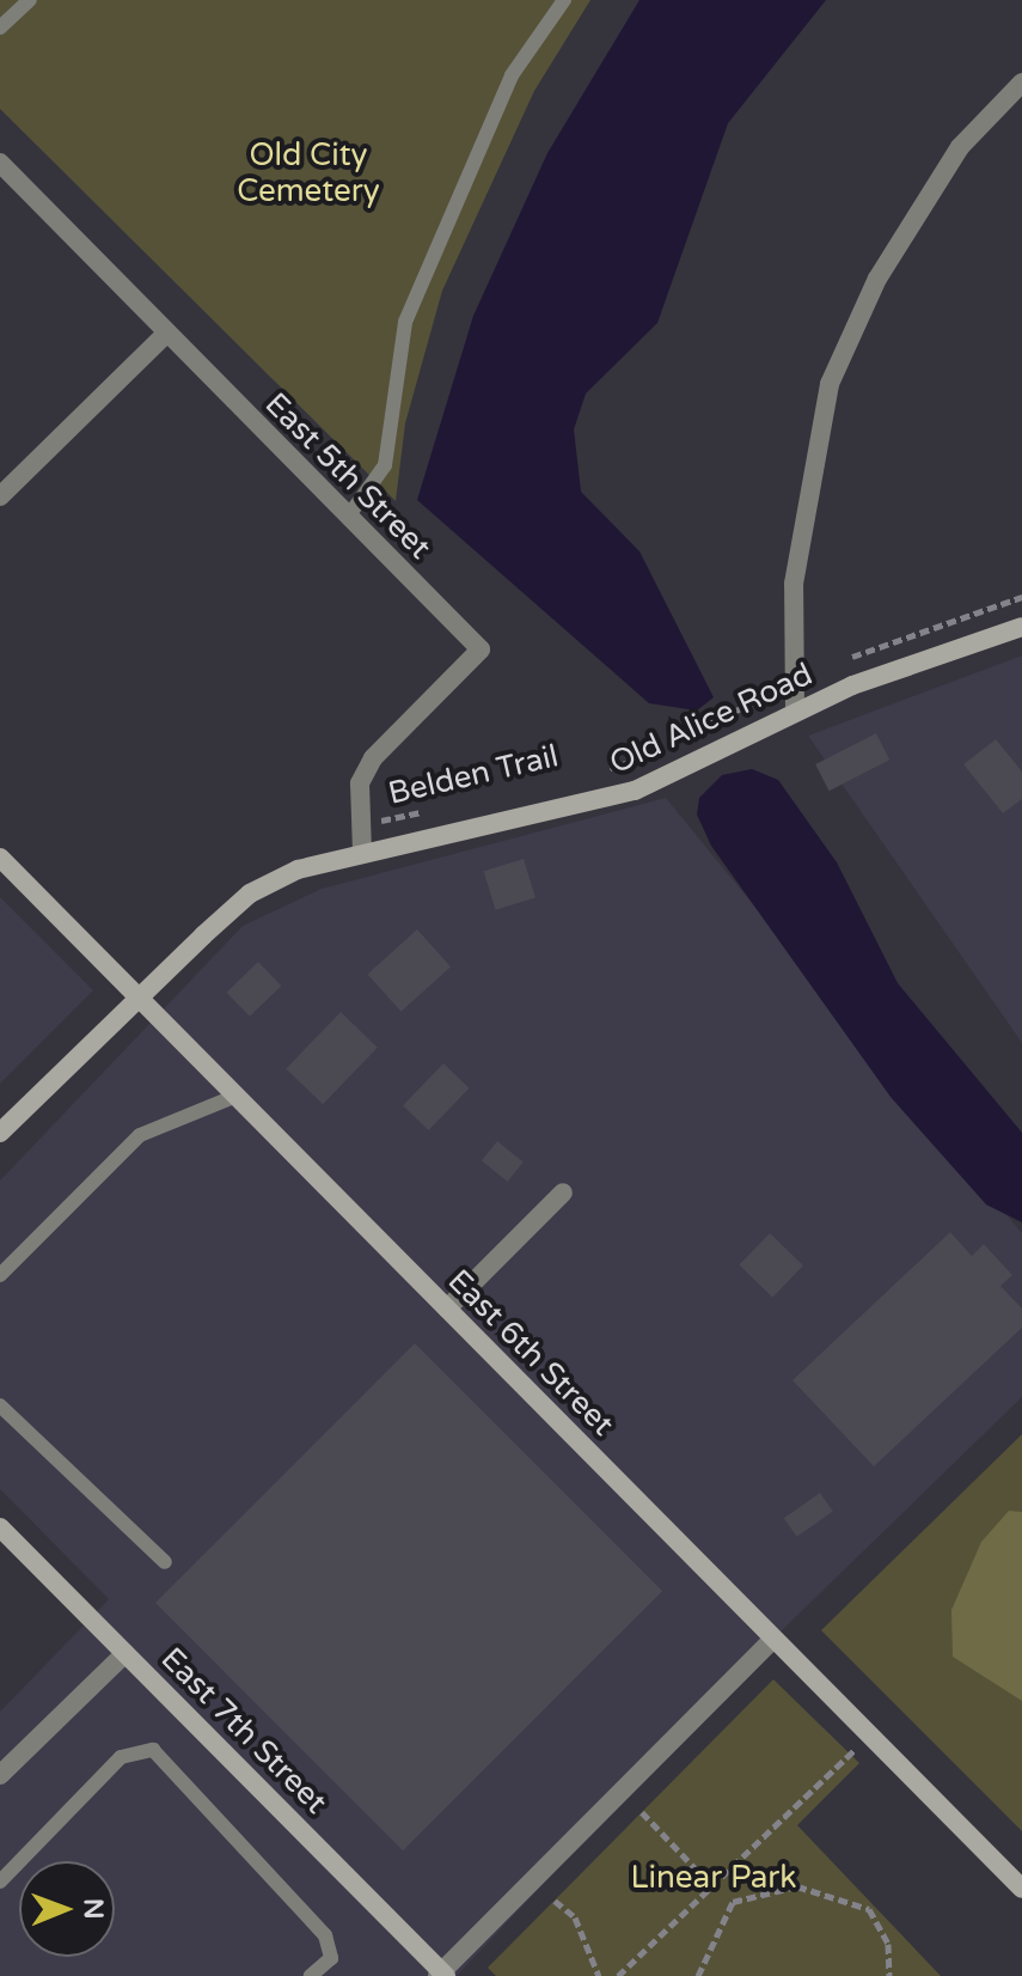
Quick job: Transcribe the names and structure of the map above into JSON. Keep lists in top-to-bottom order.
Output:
{
  "streets": {
    "main road": ["Old Alice Road", "East 6th Street", "East 7th Street"],
    "street": ["East 5th Street"],
    "path": ["Belden Trail"]
  },
  "crossings": [
    ["East 5th Street", "Old Alice Road"],
    ["East 5th Street", "Belden Trail"],
    ["Old Alice Road", "East 6th Street"]
  ],
  "parks": ["Old City Cemetery", "Linear Park"],
  "north": "right"
}
